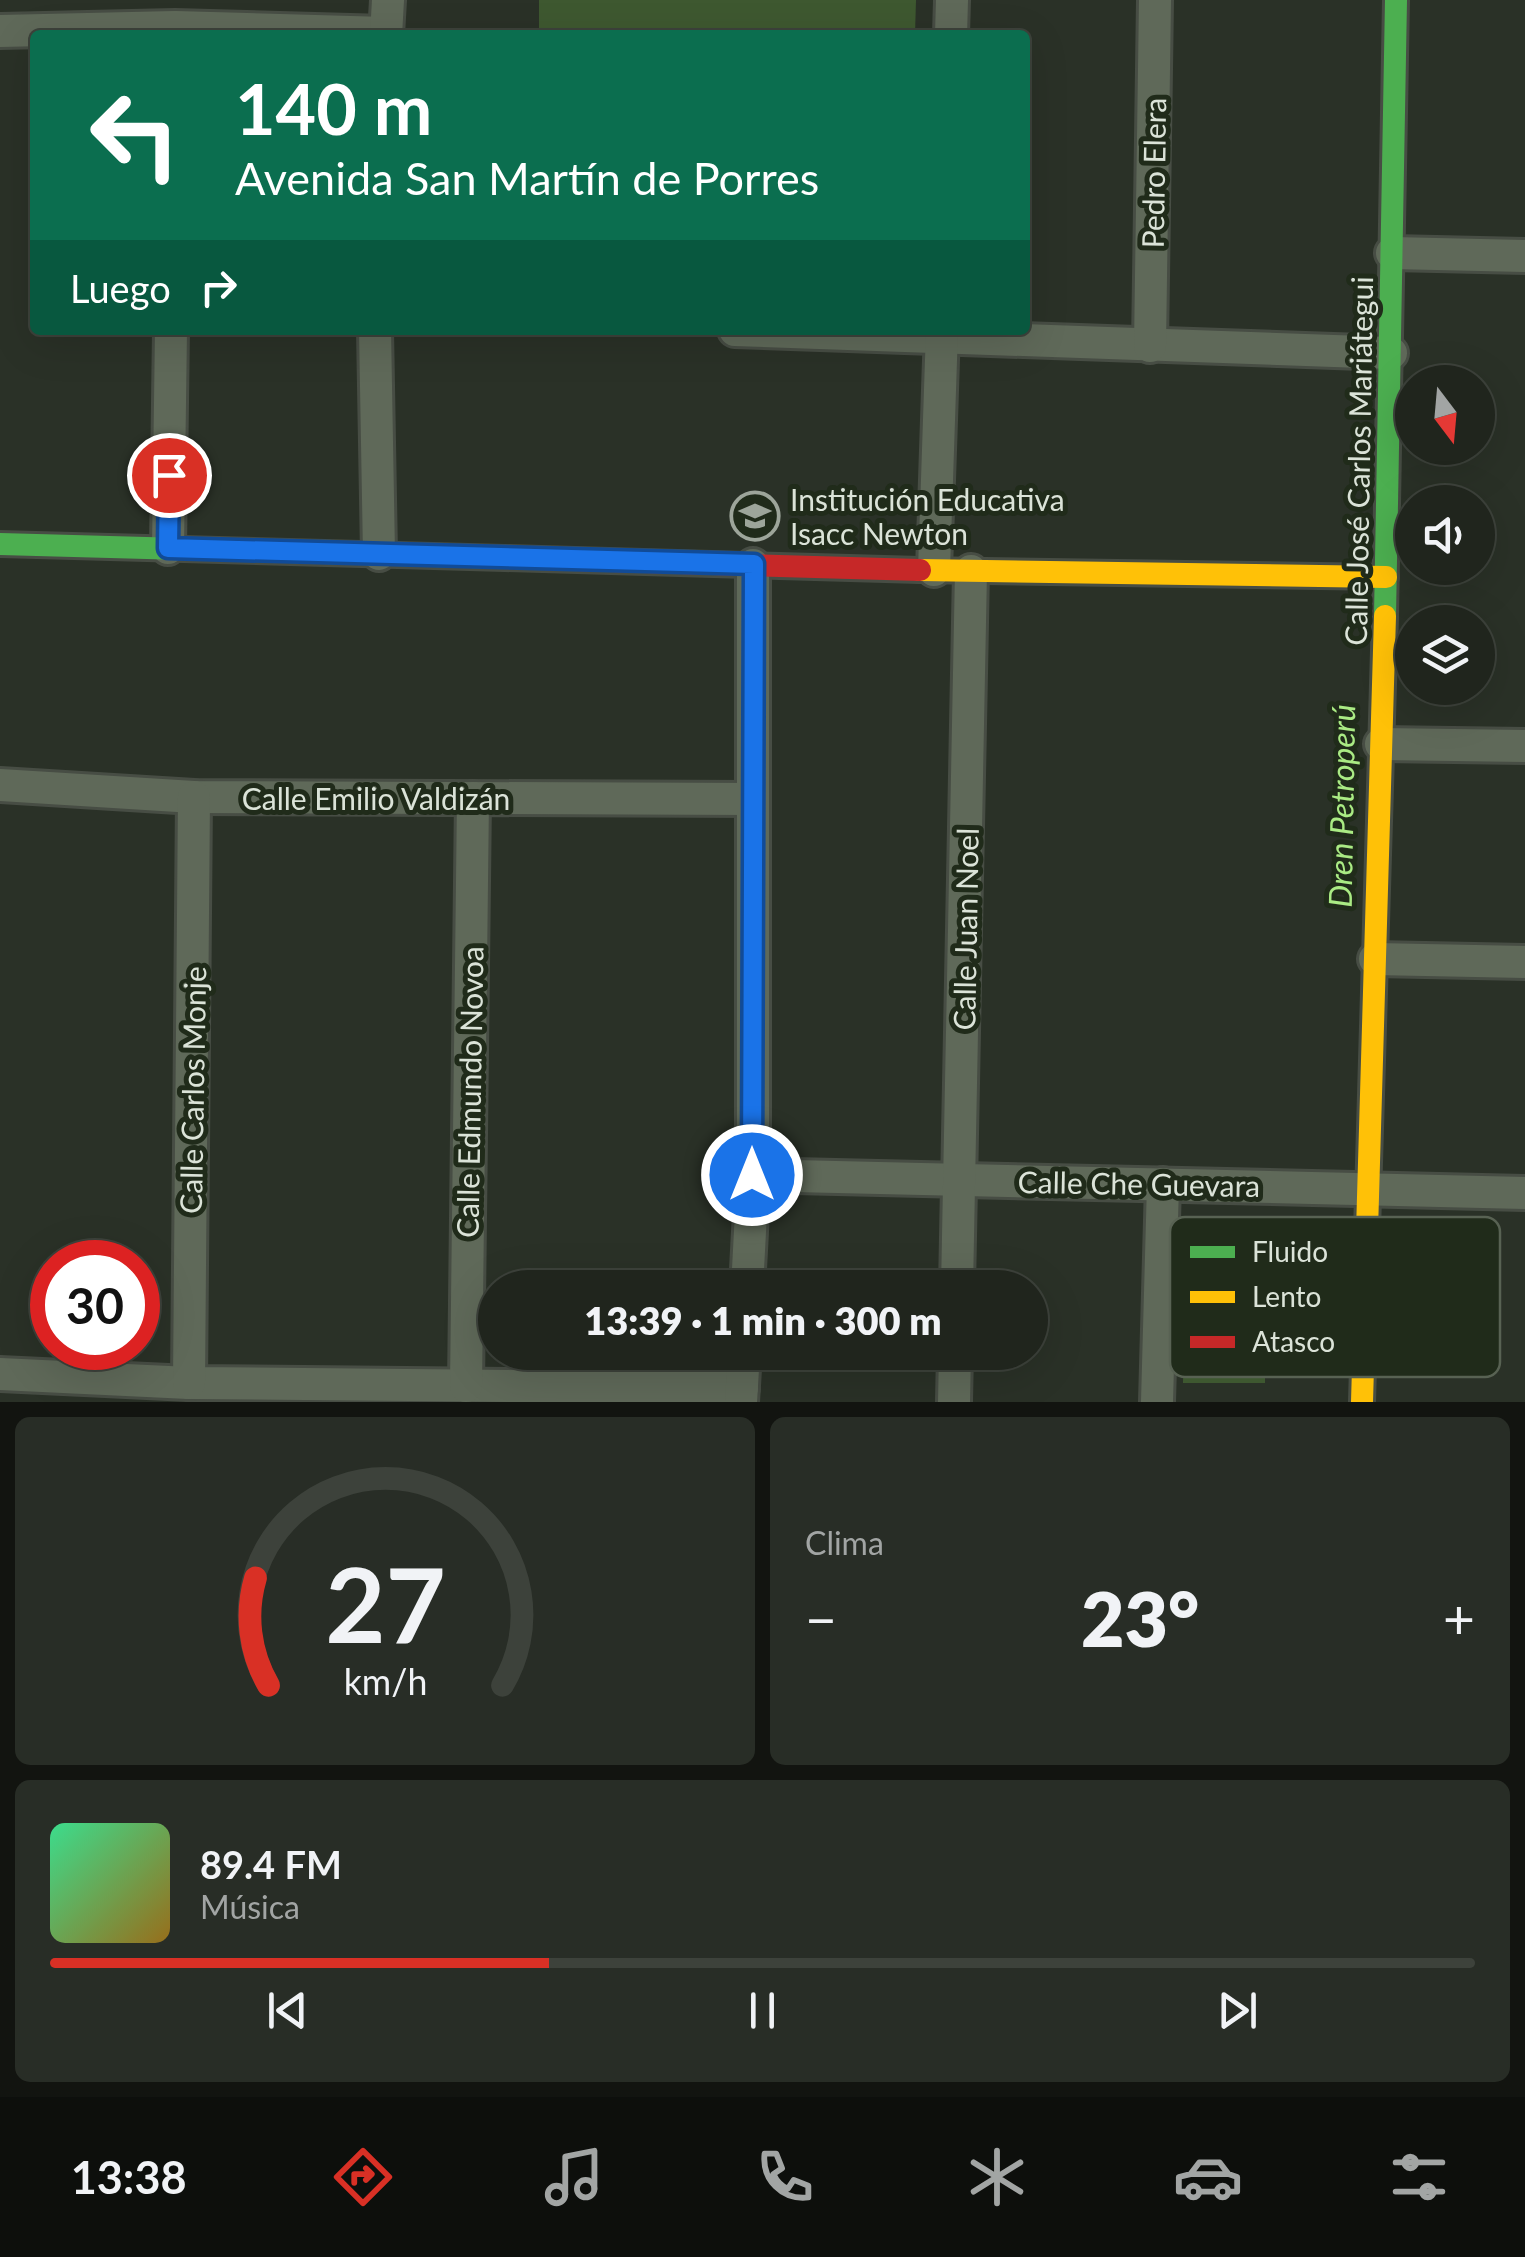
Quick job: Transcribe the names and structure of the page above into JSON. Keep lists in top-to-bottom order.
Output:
{
  "streets": {
    "street": [
      "Pedro Elera",
      "Calle José Carlos Mariátegui",
      "Calle Emilio Valdizán",
      "Calle Juan Noel",
      "Calle Carlos Monje",
      "Calle Edmundo Novoa",
      "Calle Che Guevara"
    ]
  },
  "crossings": [
    ["Calle José Carlos Mariátegui", "Calle Che Guevara"],
    ["Calle Emilio Valdizán", "Calle Carlos Monje"],
    ["Calle Emilio Valdizán", "Calle Edmundo Novoa"],
    ["Calle Juan Noel", "Calle Che Guevara"]
  ],
  "water": ["Dren Petroperú"],
  "places": {
    "school or university": ["Institución Educativa Isacc Newton"]
  },
  "legend": ["Fluido", "Lento", "Atasco"],
  "north": "bottom",
  "page": {
    "turn": ["140 m", "Avenida San Martín de Porres"],
    "then": "Luego",
    "limit": "30",
    "trip": "13:39 · 1 min · 300 m",
    "tile": "Clima",
    "heat": ["−", "23°", "+"],
    "song": ["89.4 FM", "Música"],
    "tabs": "13:38",
    "gauge": ["27", "km/h"]
  }
}
